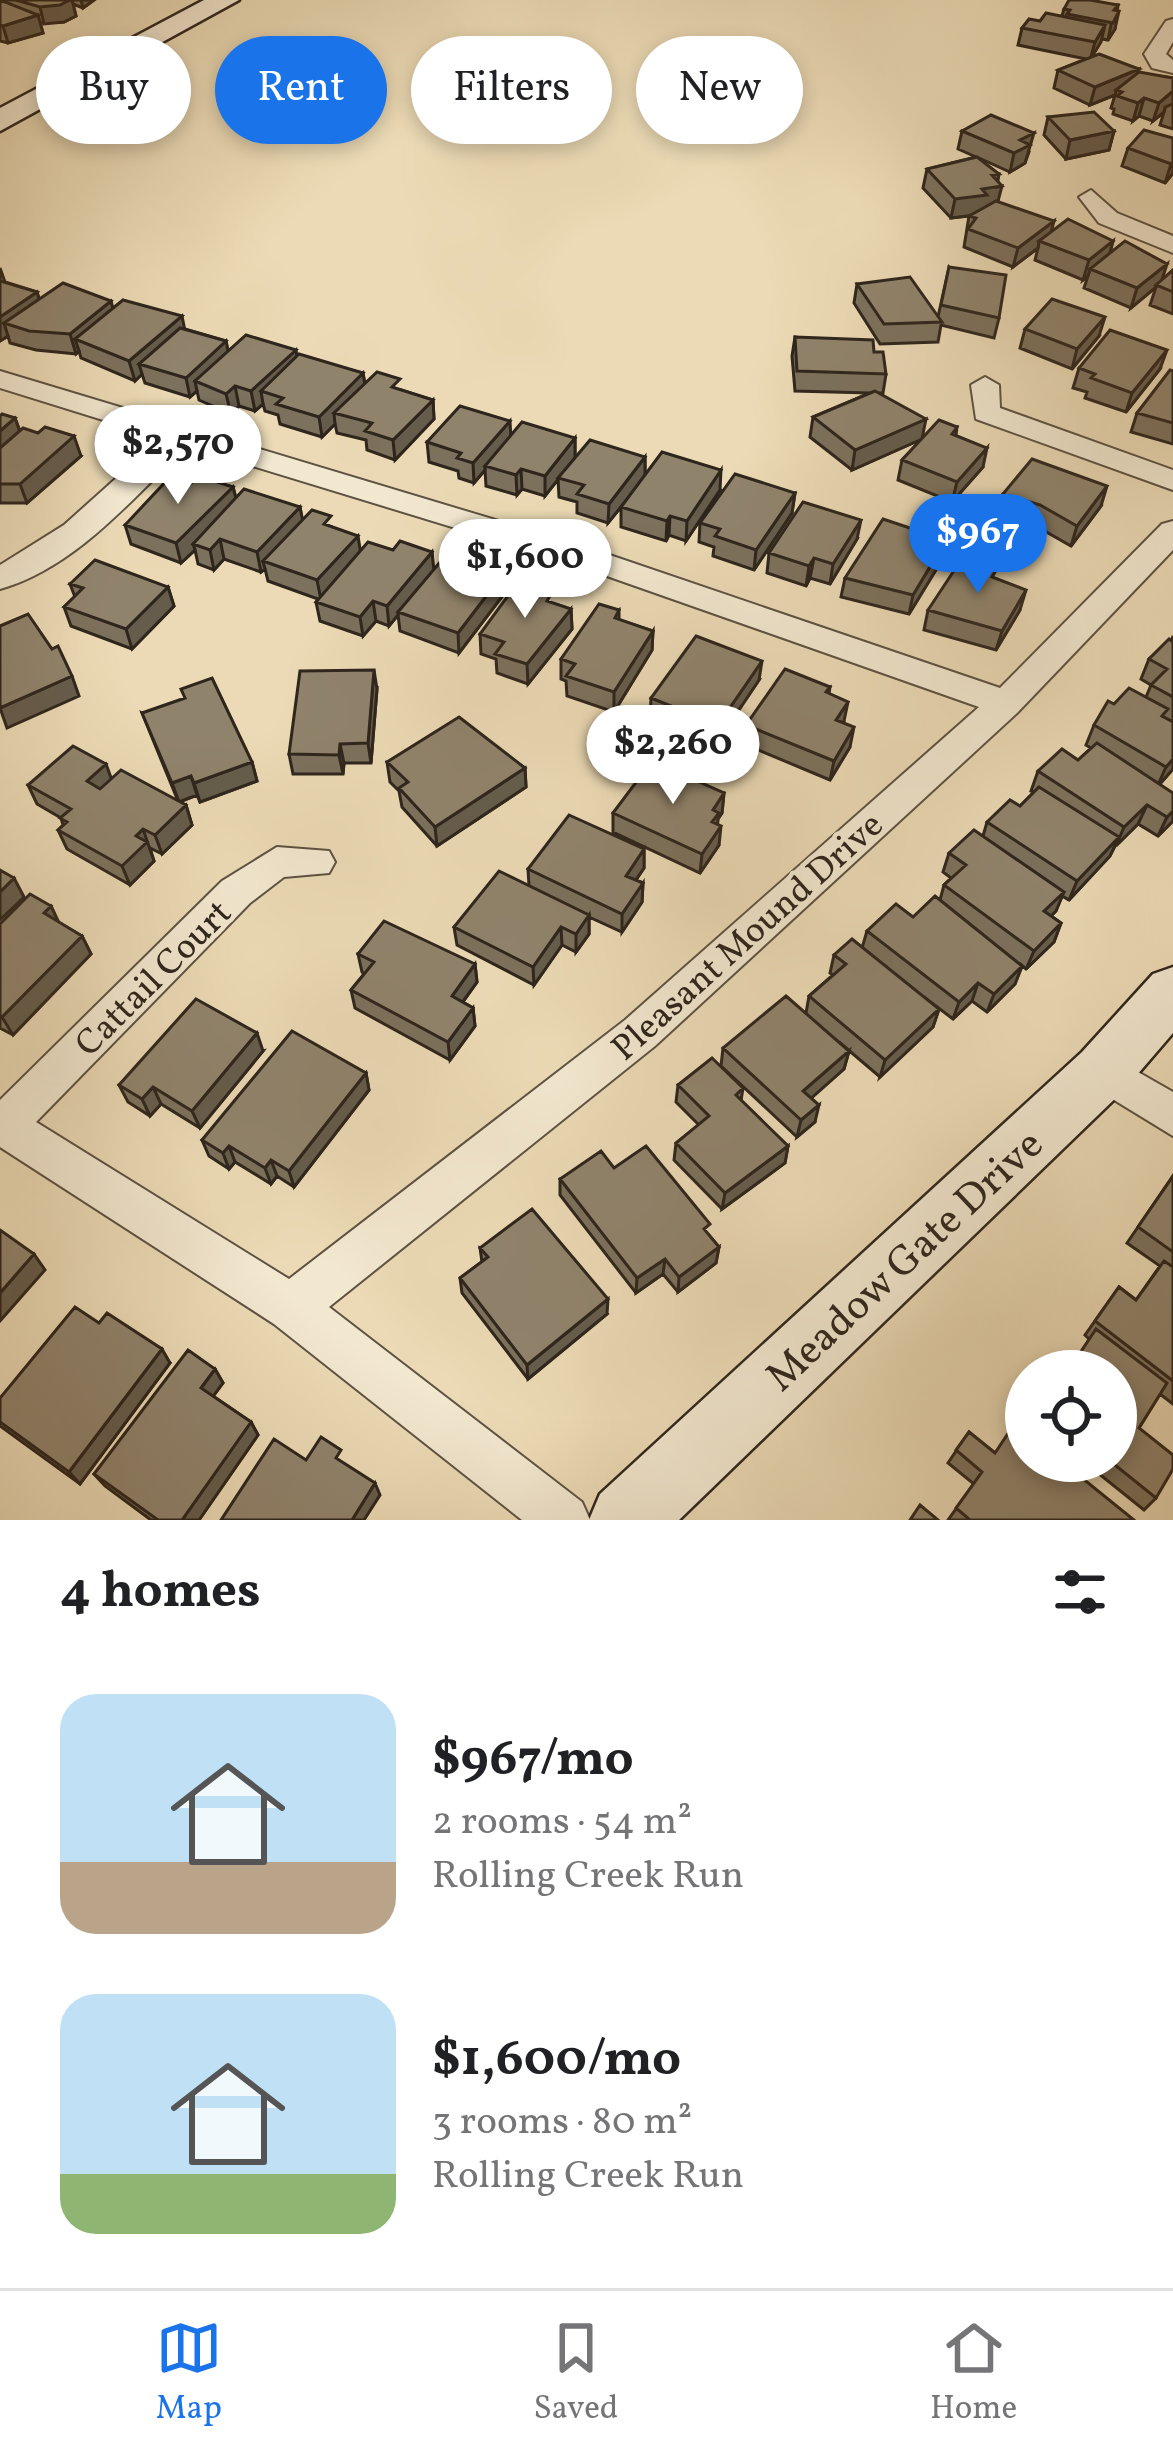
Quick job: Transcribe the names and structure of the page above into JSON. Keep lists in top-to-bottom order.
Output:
{
  "streets": {
    "street": ["Pleasant Mound Drive", "Cattail Court", "Meadow Gate Drive"]
  },
  "page": {
    "chip": [
      "Buy",
      "Rent",
      "Filters",
      "New"
    ],
    "price": [
      "$2,570",
      "$967",
      "$1,600",
      "$2,260"
    ],
    "heading": "4 homes",
    "list": [
      {
        "name": "$967/mo",
        "note": "2 rooms · 54 m² · Rolling Creek Run"
      },
      {
        "name": "$1,600/mo",
        "note": "3 rooms · 80 m² · Rolling Creek Run"
      }
    ],
    "tabs": ["Map", "Saved", "Home"]
  }
}
